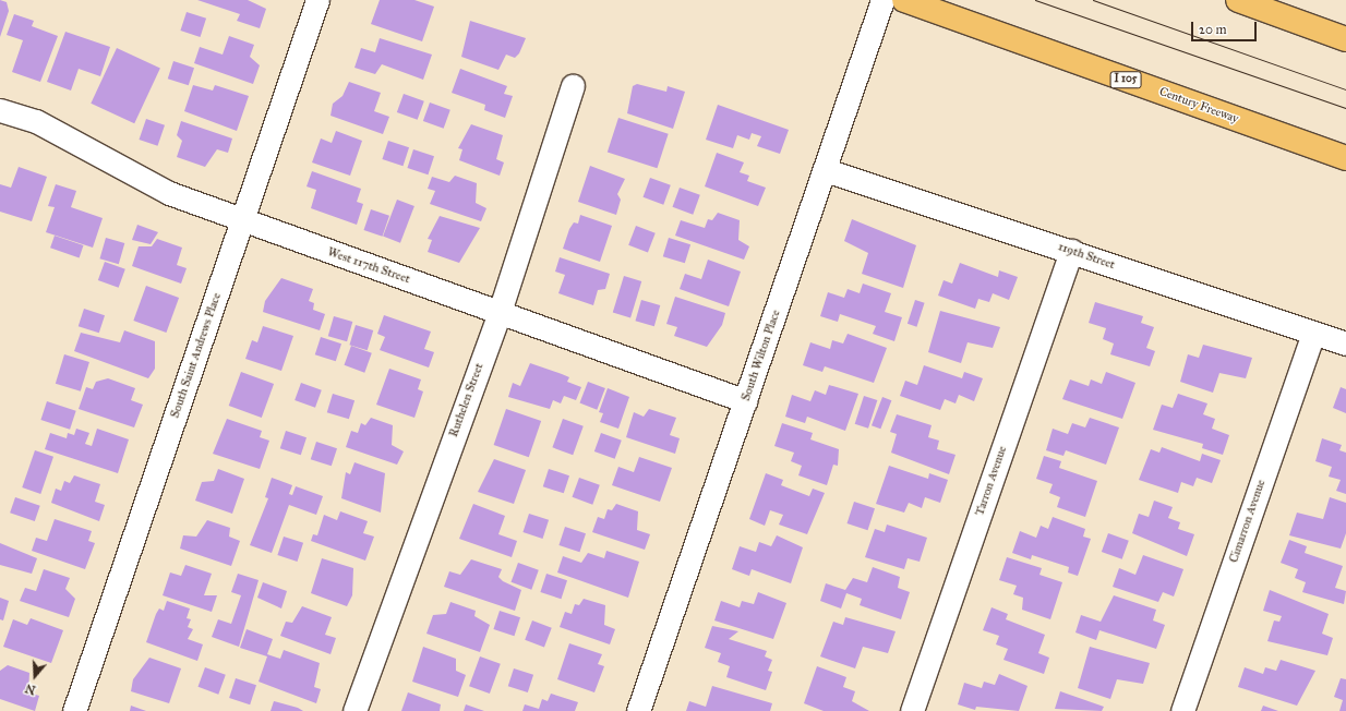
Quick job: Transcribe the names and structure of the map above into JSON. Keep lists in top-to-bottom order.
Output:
{
  "streets": {
    "highway": ["I 105", "Century Freeway"],
    "street": [
      "119th Street",
      "West 117th Street",
      "South Saint Andrews Place",
      "South Wilton Place",
      "Ruthelen Street",
      "Tarron Avenue",
      "Cimarron Avenue"
    ]
  },
  "crossings": [
    ["119th Street", "South Wilton Place"],
    ["119th Street", "Tarron Avenue"],
    ["119th Street", "Cimarron Avenue"],
    ["West 117th Street", "South Saint Andrews Place"],
    ["West 117th Street", "South Wilton Place"],
    ["West 117th Street", "Ruthelen Street"]
  ],
  "scale_bar": "20 m",
  "north": "bottom"
}
